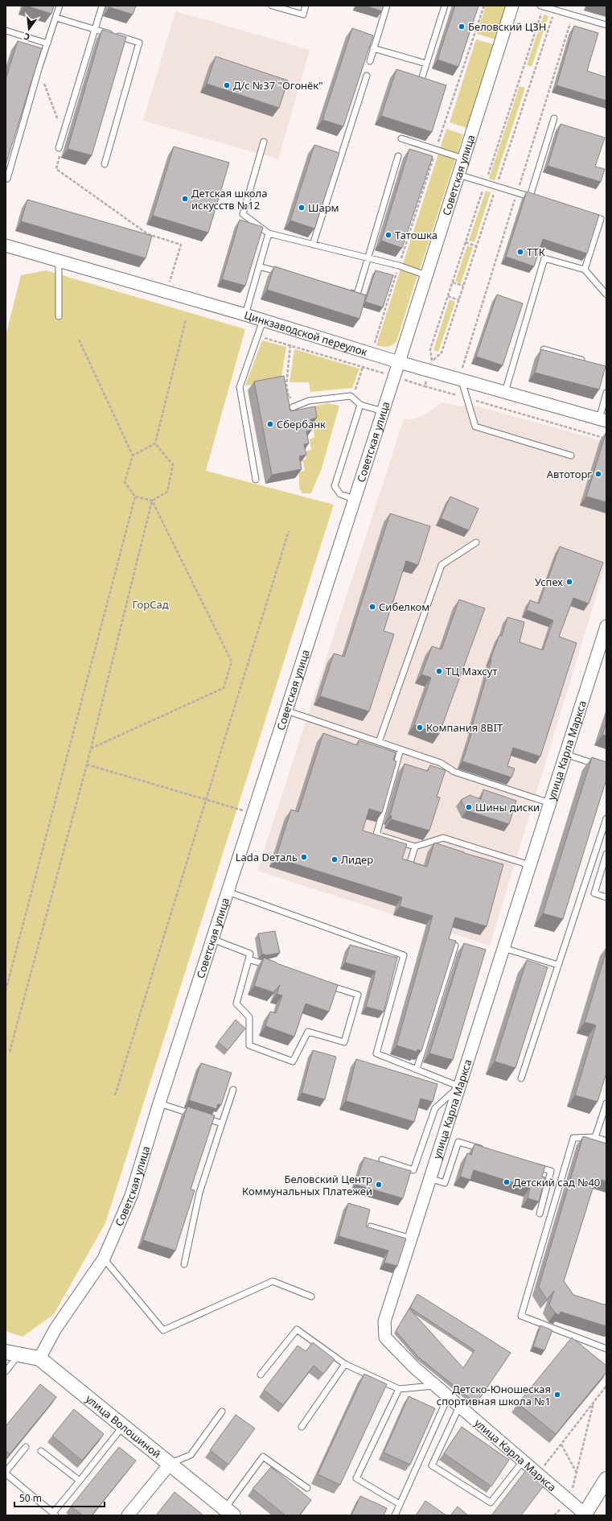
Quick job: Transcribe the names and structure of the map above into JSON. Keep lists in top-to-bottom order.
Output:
{
  "streets": {
    "street": [
      "Советская улица",
      "Цинкзаводской переулок",
      "улица Карла Маркса",
      "улица Волошиной"
    ]
  },
  "crossings": [
    ["Советская улица", "Цинкзаводской переулок"],
    ["Советская улица", "улица Волошиной"]
  ],
  "parks": ["ГорСад"],
  "places": [
    "Беловский ЦЗН",
    "Д/с №37 \"Огонёк\"",
    "Детская школа искусств №12",
    "Шарм",
    "Татошка",
    "ТТК",
    "Сбербанк",
    "Автоторг",
    "Успех",
    "Сибелком",
    "ТЦ Махсут",
    "Компания 8BIT",
    "Шины диски",
    "Lada Dеталь",
    "Лидер",
    "Детский сад №40",
    "Беловский Центр Коммунальных Платежей",
    "Детско-Юношеская спортивная школа №1"
  ],
  "scale_bar": "50 m",
  "north": "bottom"
}
